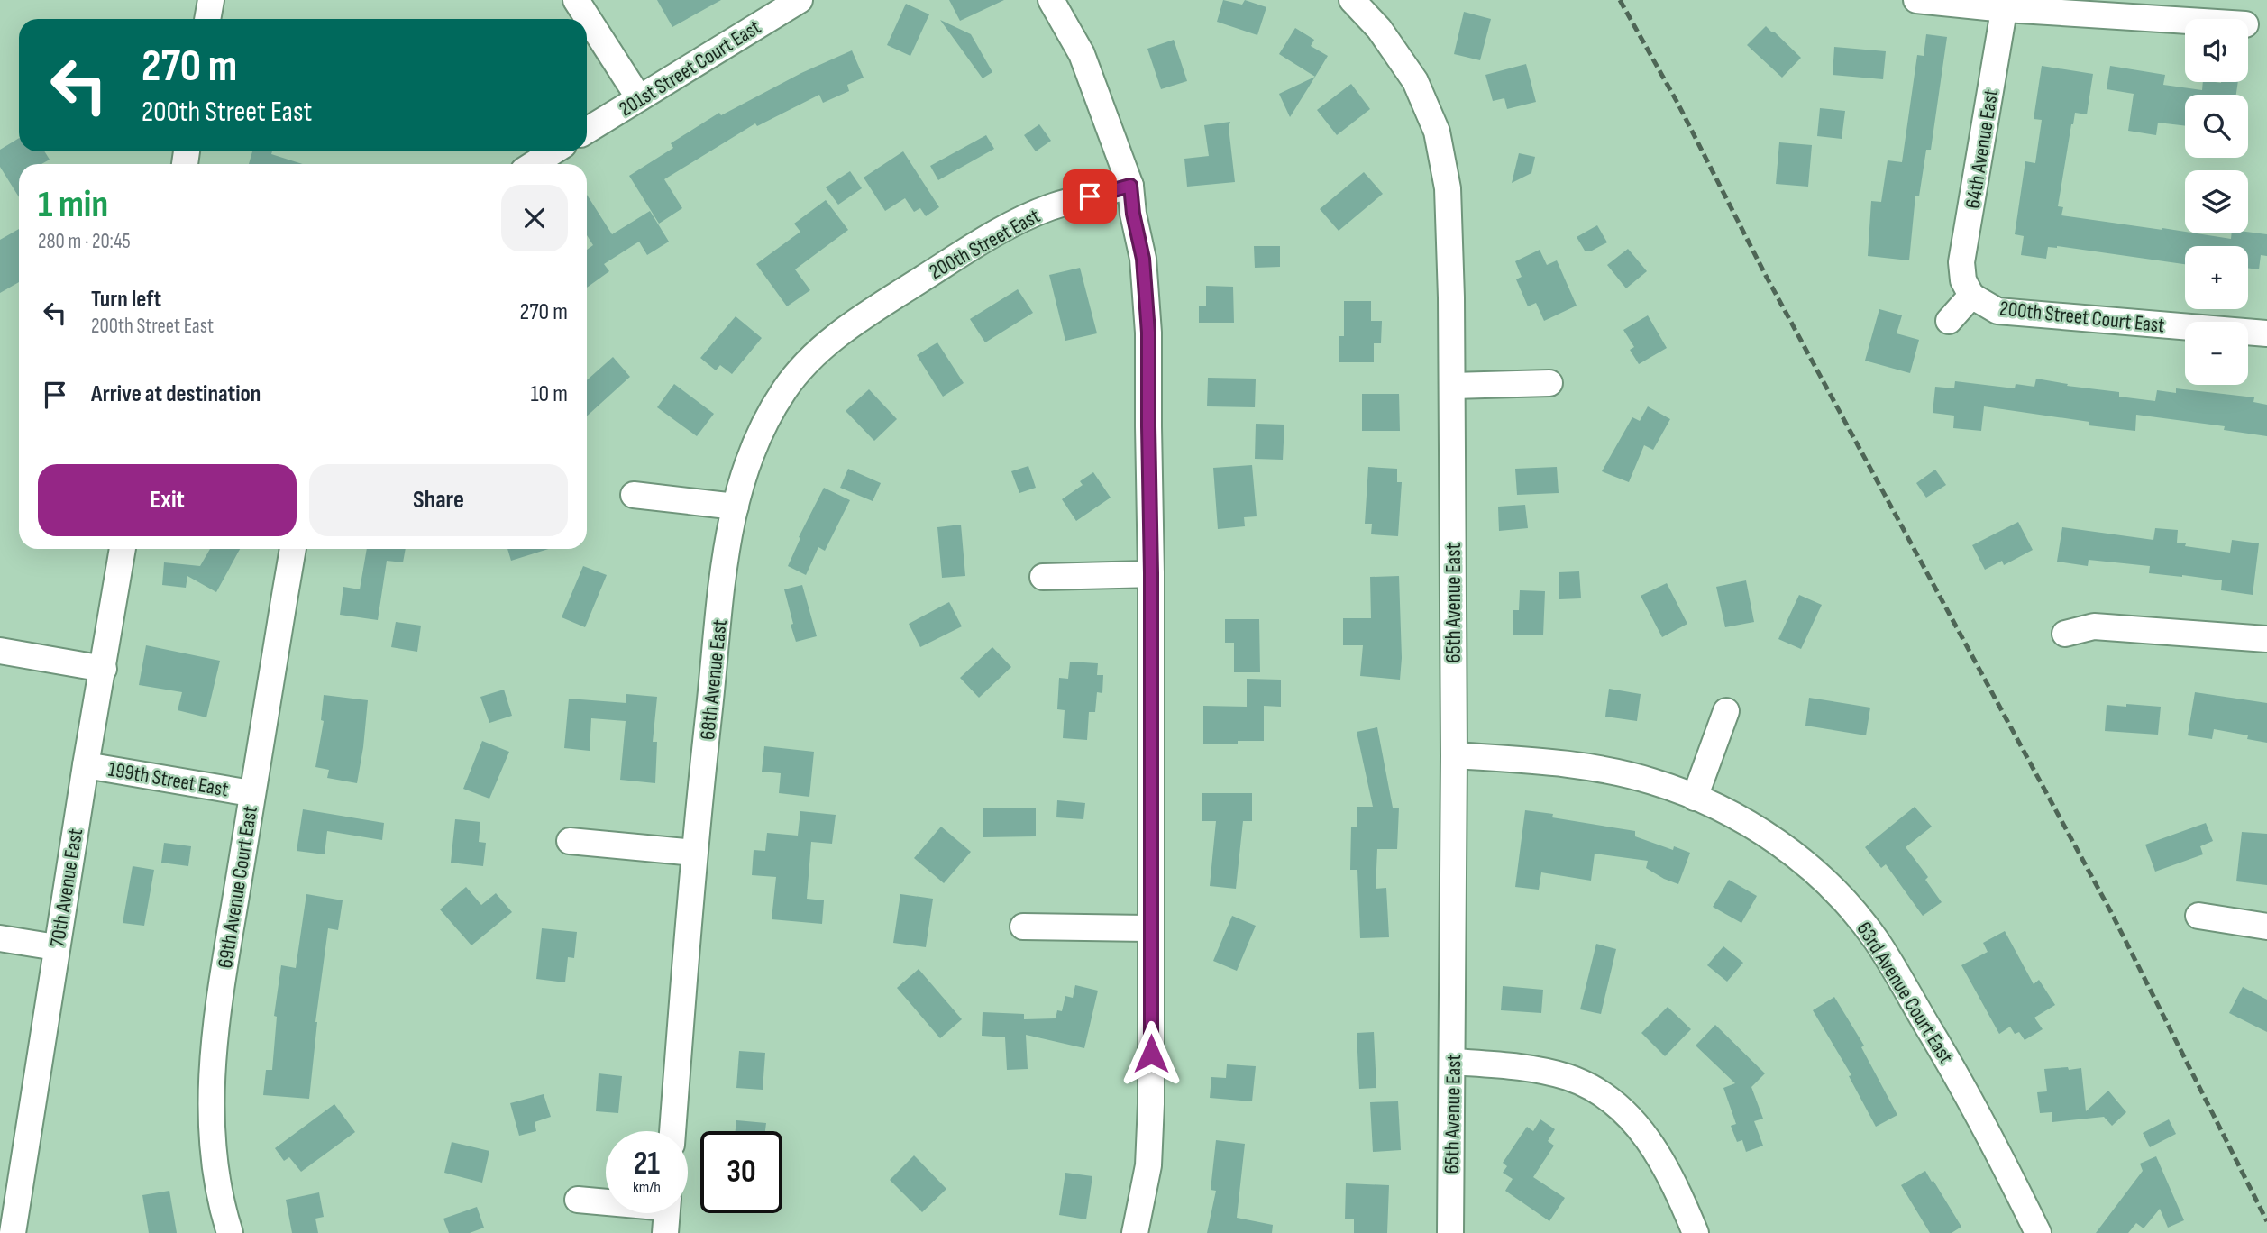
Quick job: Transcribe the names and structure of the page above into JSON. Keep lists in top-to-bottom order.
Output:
{
  "streets": {
    "street": [
      "201st Street Court East",
      "64th Avenue East",
      "200th Street East",
      "200th Street Court East",
      "65th Avenue East",
      "68th Avenue East",
      "199th Street East",
      "69th Avenue Court East",
      "70th Avenue East",
      "63rd Avenue Court East"
    ]
  },
  "crossings": [
    ["64th Avenue East", "200th Street Court East"],
    ["200th Street East", "68th Avenue East"],
    ["65th Avenue East", "63rd Avenue Court East"],
    ["199th Street East", "69th Avenue Court East"],
    ["199th Street East", "70th Avenue East"]
  ],
  "page": {
    "map_buttons": ["+", "−"],
    "turn": ["270 m", "200th Street East"],
    "heading": ["1 min", "280 m · 20:45"],
    "list": [
      {
        "name": "Turn left",
        "note": "200th Street East",
        "value": "270 m"
      },
      {
        "name": "Arrive at destination",
        "value": "10 m"
      }
    ],
    "buttons": ["Exit", "Share"],
    "speed": "21 km/h",
    "limit": "30"
  }
}
